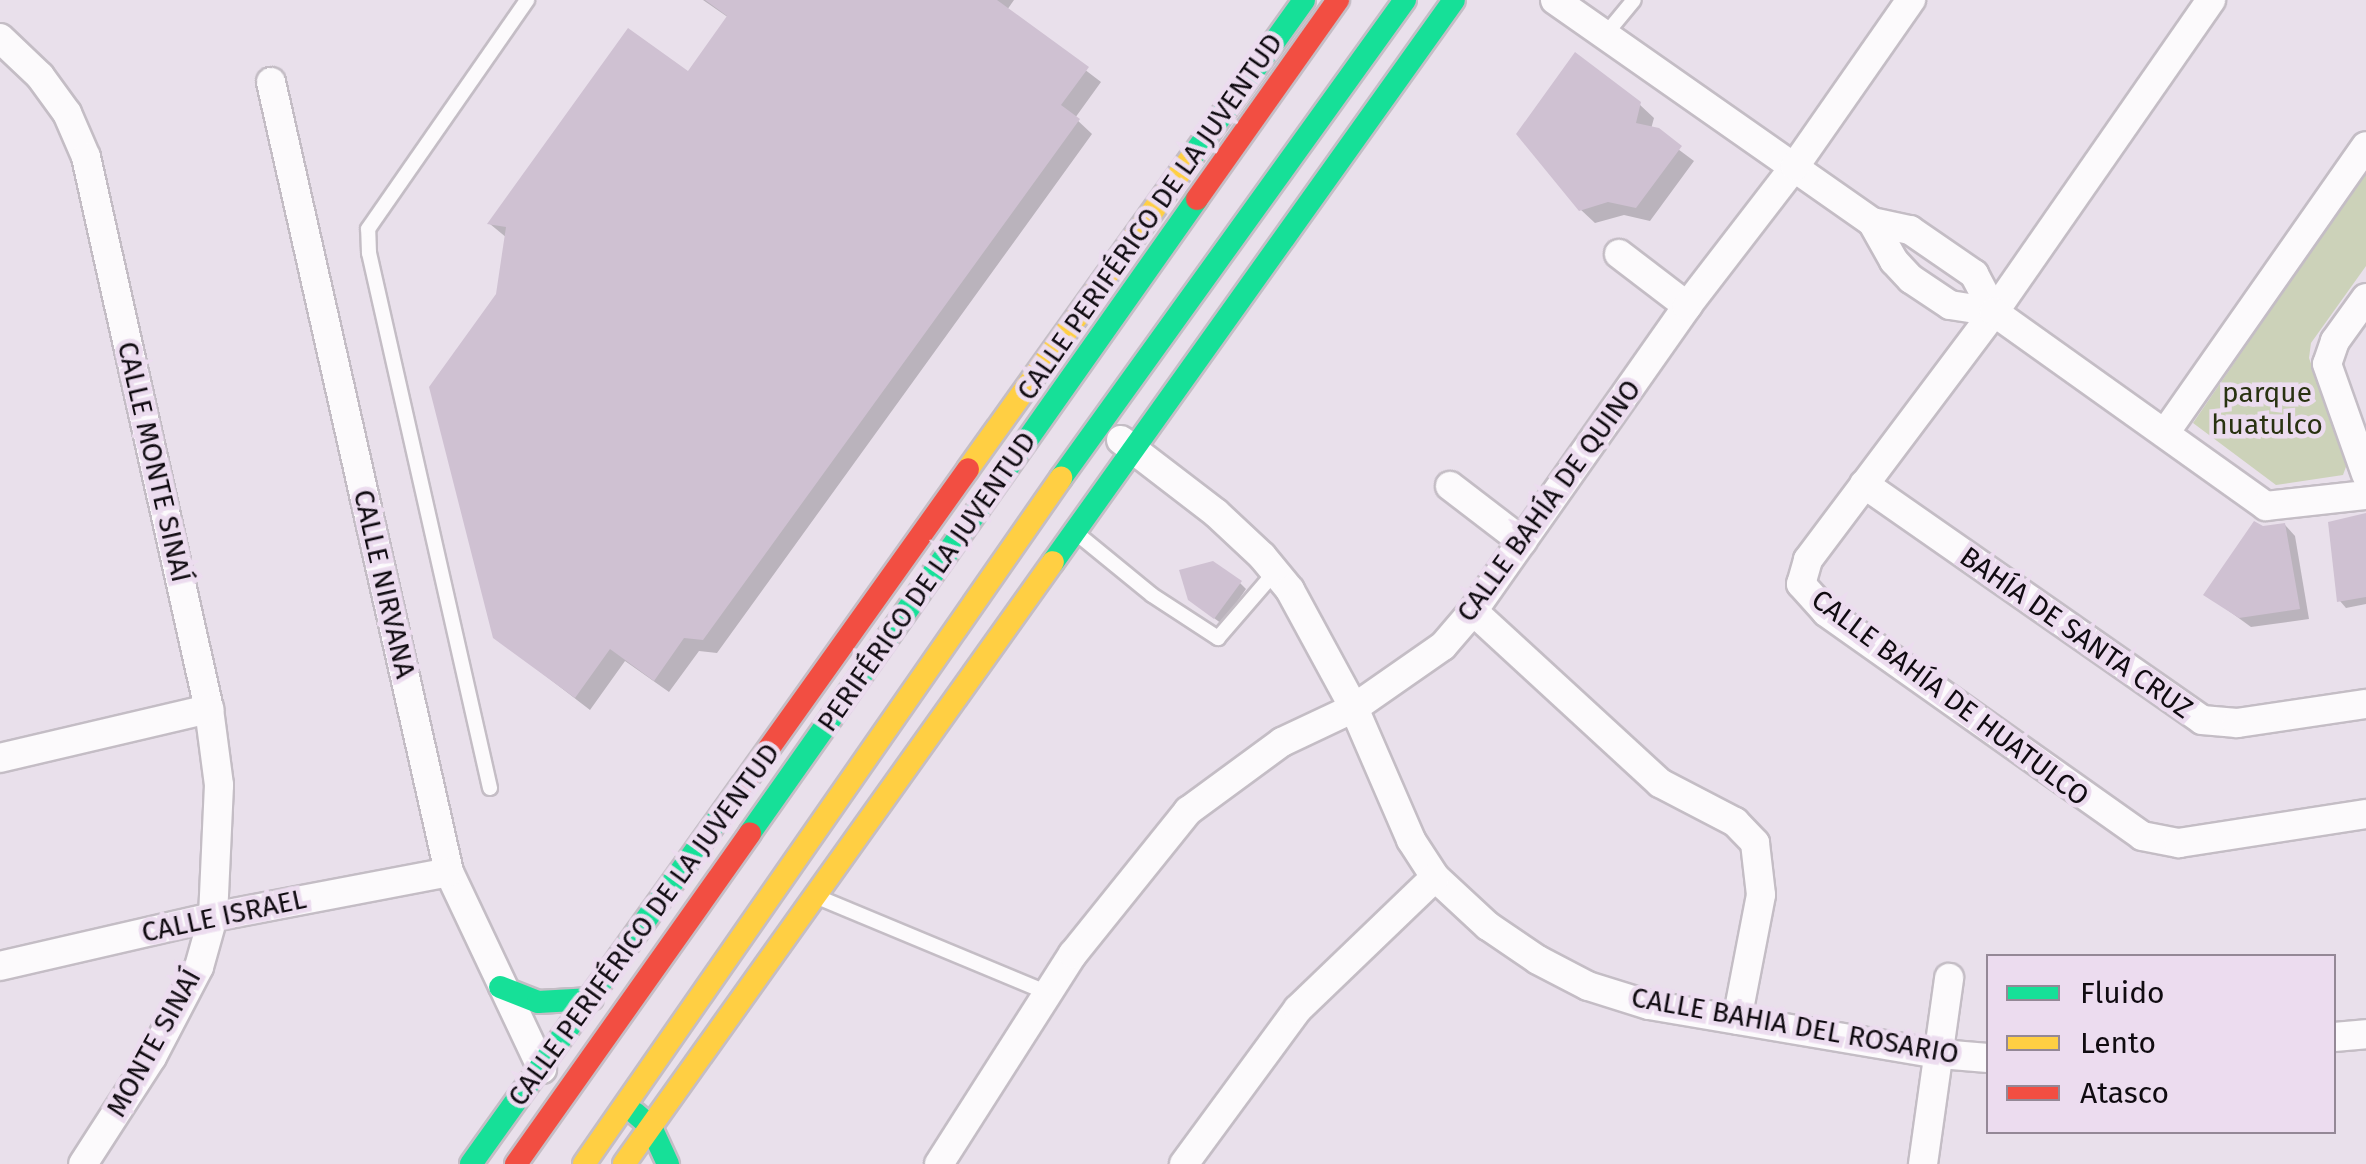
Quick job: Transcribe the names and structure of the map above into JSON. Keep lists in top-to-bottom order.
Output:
{
  "streets": {
    "main road": ["CALLE PERIFÉRICO DE LA JUVENTUD", "PERIFÉRICO DE LA JUVENTUD"],
    "street": [
      "CALLE MONTE SINAÍ",
      "CALLE BAHÍA DE QUINO",
      "CALLE NIRVANA",
      "BAHÍA DE SANTA CRUZ",
      "CALLE BAHÍA DE HUATULCO",
      "CALLE ISRAEL",
      "CALLE BAHIA DEL ROSARIO",
      "MONTE SINAÍ"
    ]
  },
  "crossings": [
    ["CALLE PERIFÉRICO DE LA JUVENTUD", "CALLE NIRVANA"],
    ["CALLE MONTE SINAÍ", "CALLE ISRAEL"],
    ["CALLE MONTE SINAÍ", "MONTE SINAÍ"],
    ["CALLE BAHÍA DE QUINO", "CALLE BAHIA DEL ROSARIO"],
    ["PERIFÉRICO DE LA JUVENTUD", "CALLE BAHIA DEL ROSARIO"],
    ["CALLE NIRVANA", "CALLE ISRAEL"],
    ["BAHÍA DE SANTA CRUZ", "CALLE BAHÍA DE HUATULCO"],
    ["CALLE ISRAEL", "MONTE SINAÍ"]
  ],
  "parks": ["parque huatulco"],
  "legend": ["Fluido", "Lento", "Atasco"]
}
